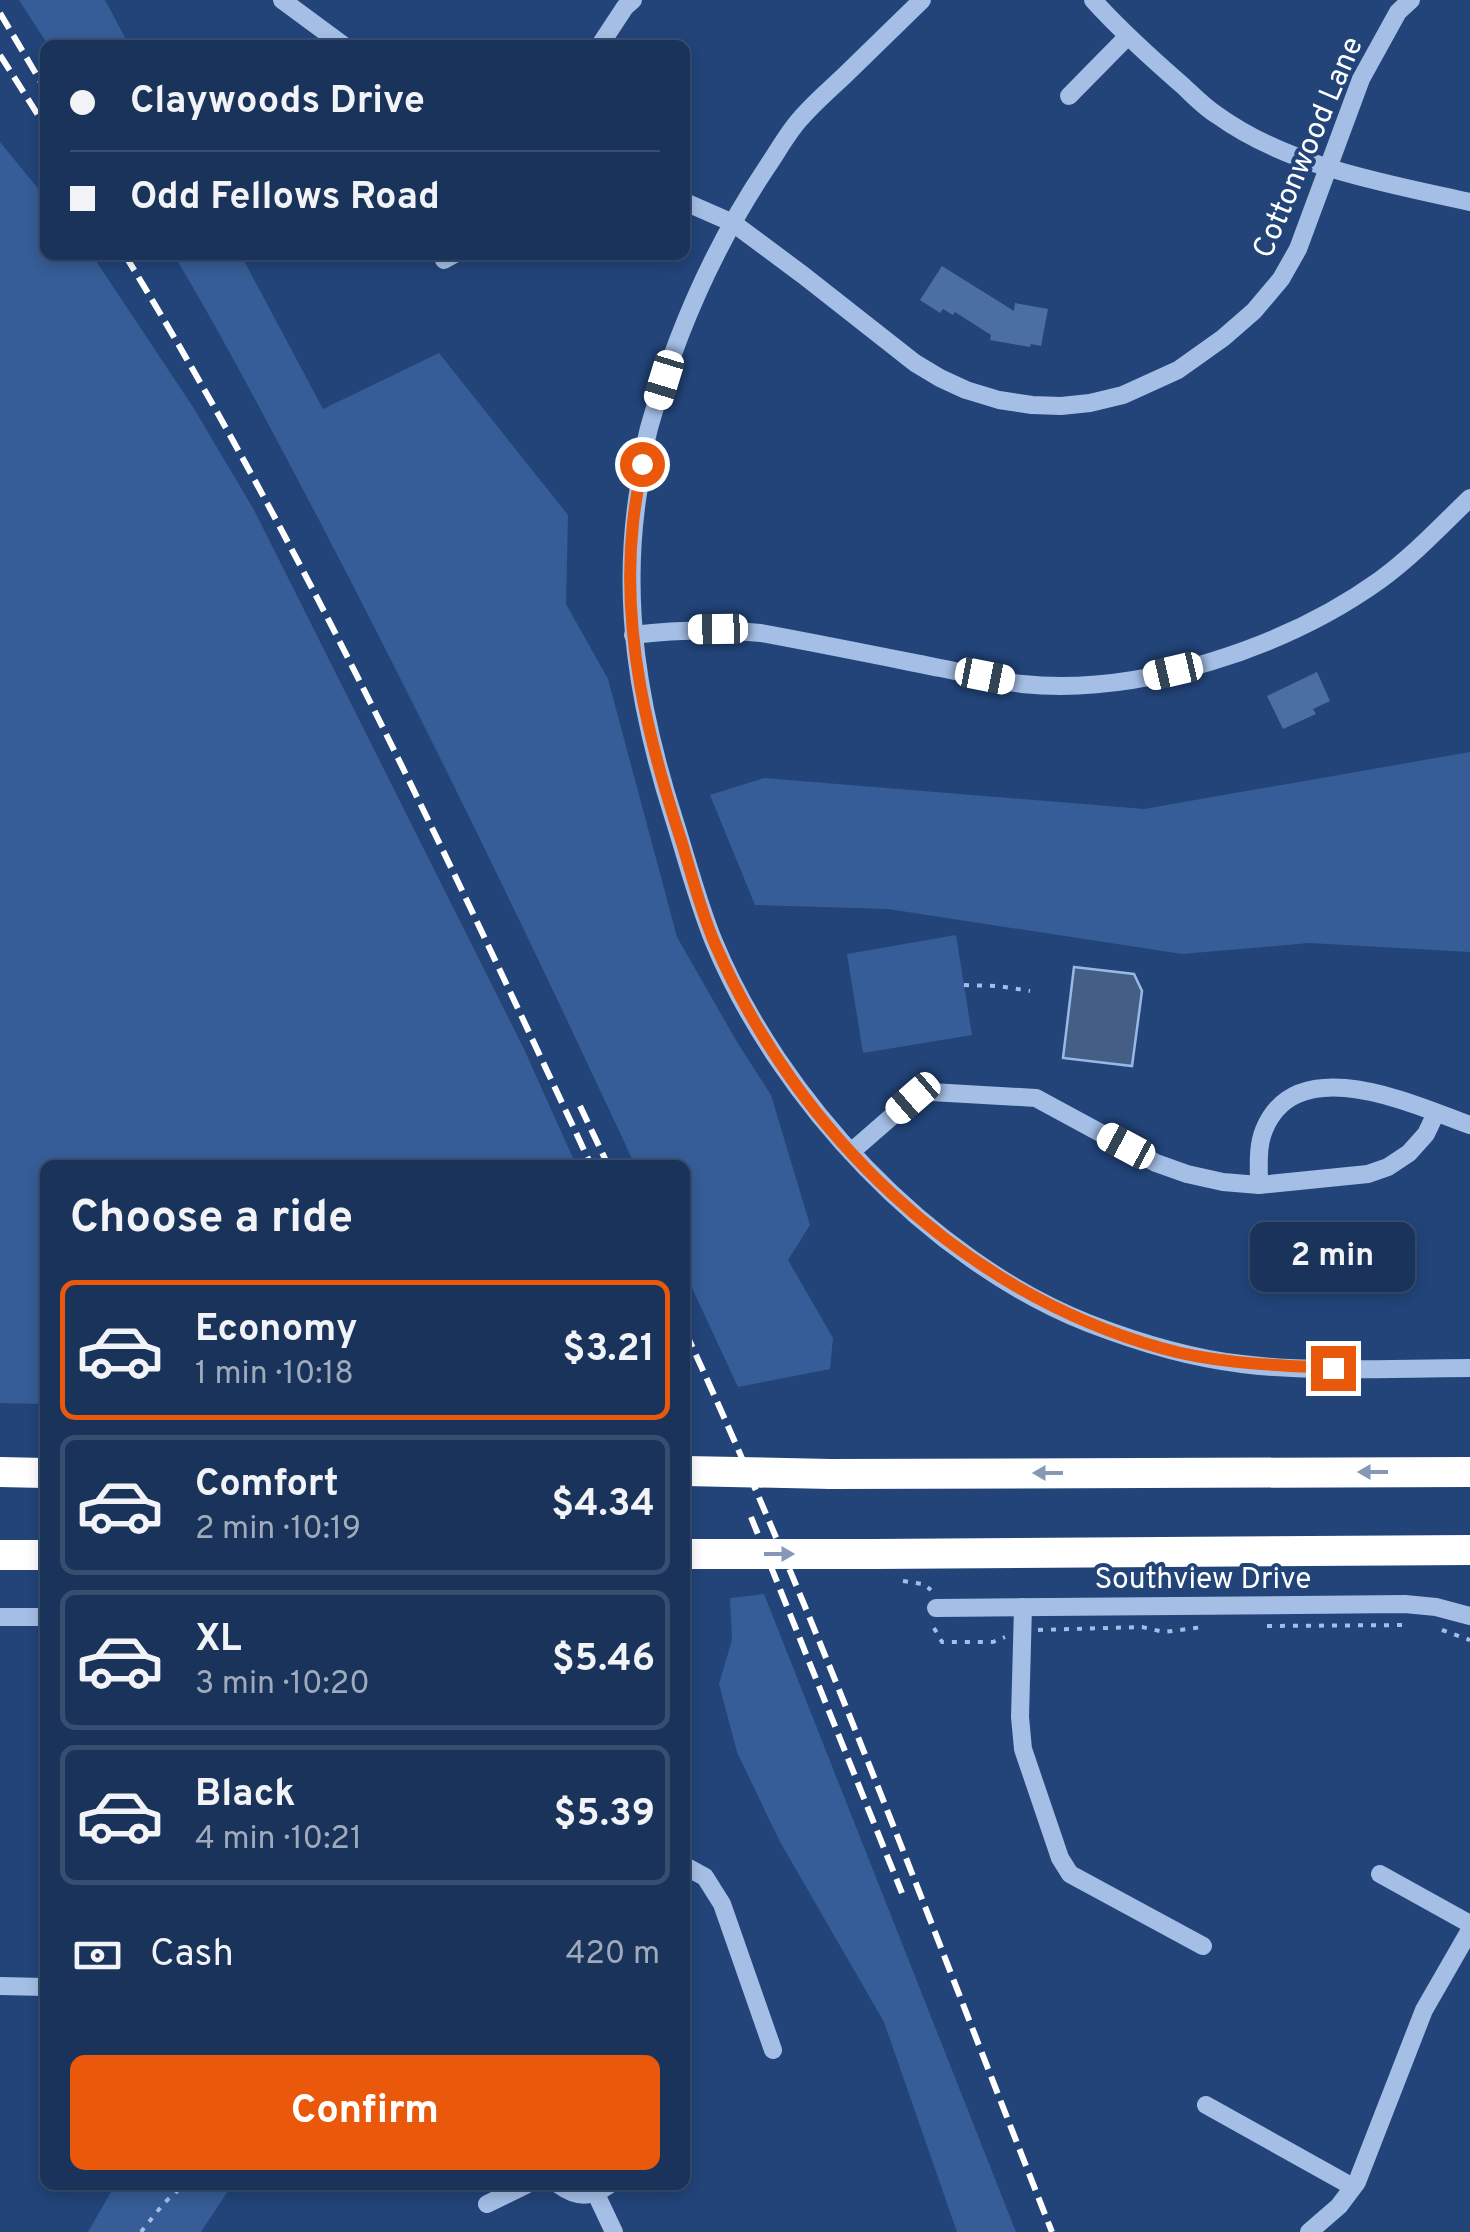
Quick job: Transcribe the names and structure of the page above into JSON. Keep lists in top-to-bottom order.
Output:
{
  "streets": {
    "street": ["Cottonwood Lane", "Southview Drive"]
  },
  "page": {
    "banner": ["Claywoods Drive", "Odd Fellows Road"],
    "heading": "Choose a ride",
    "bubble": "2 min",
    "list": [
      {
        "name": "Economy",
        "note": "1 min · 10:18",
        "value": "$3.21"
      },
      {
        "name": "Comfort",
        "note": "2 min · 10:19",
        "value": "$4.34"
      },
      {
        "name": "XL",
        "note": "3 min · 10:20",
        "value": "$5.46"
      },
      {
        "name": "Black",
        "note": "4 min · 10:21",
        "value": "$5.39"
      }
    ],
    "pay": ["Cash", "420 m"],
    "buttons": "Confirm"
  }
}
